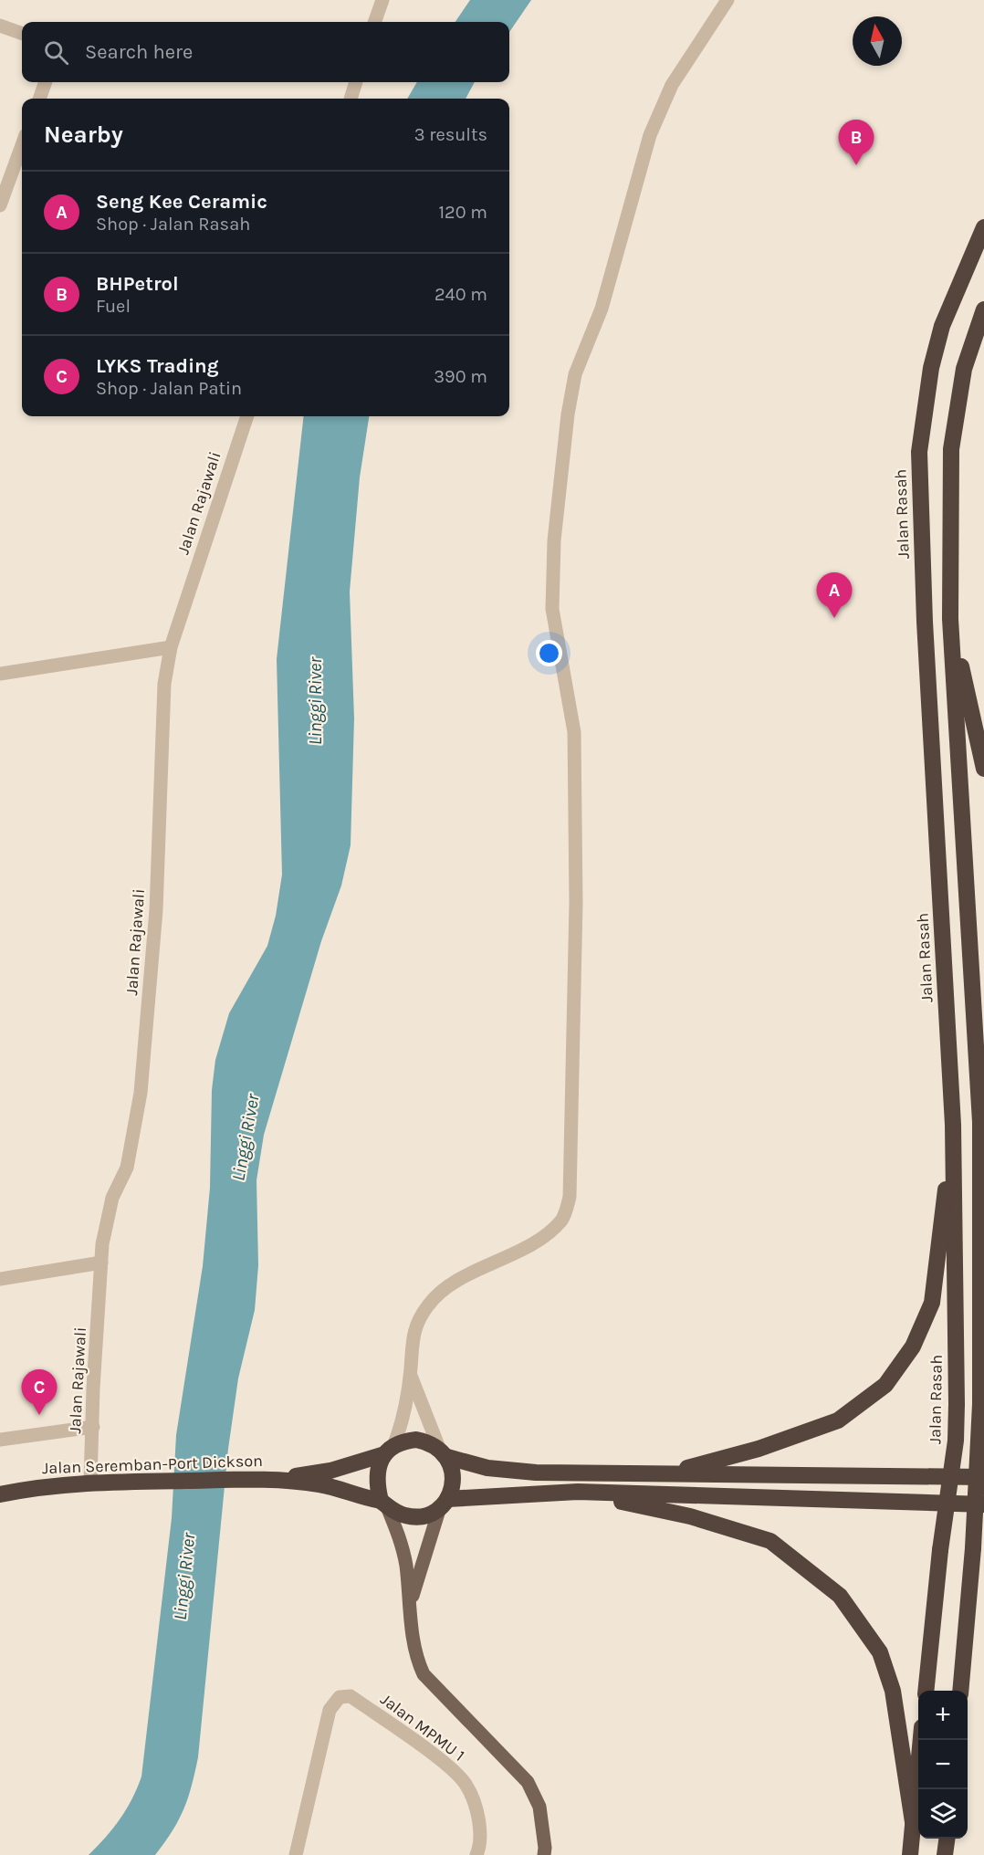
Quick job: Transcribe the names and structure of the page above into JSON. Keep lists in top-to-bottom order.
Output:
{
  "streets": {
    "highway": ["Jalan Rasah", "Jalan Seremban-Port Dickson"],
    "street": ["Jalan Rajawali", "Jalan MPMU 1"]
  },
  "crossings": [
    ["Jalan Rajawali", "Jalan Seremban-Port Dickson"]
  ],
  "water": ["Linggi River"],
  "north": "top",
  "page": {
    "search": "Search here",
    "heading": ["Nearby", "3 results"],
    "pins": ["B", "A", "C"],
    "list": [
      {
        "mark": "A",
        "name": "Seng Kee Ceramic",
        "note": "Shop · Jalan Rasah",
        "value": "120 m"
      },
      {
        "mark": "B",
        "name": "BHPetrol",
        "note": "Fuel",
        "value": "240 m"
      },
      {
        "mark": "C",
        "name": "LYKS Trading",
        "note": "Shop · Jalan Patin",
        "value": "390 m"
      }
    ],
    "map_buttons": ["+", "−"]
  }
}
